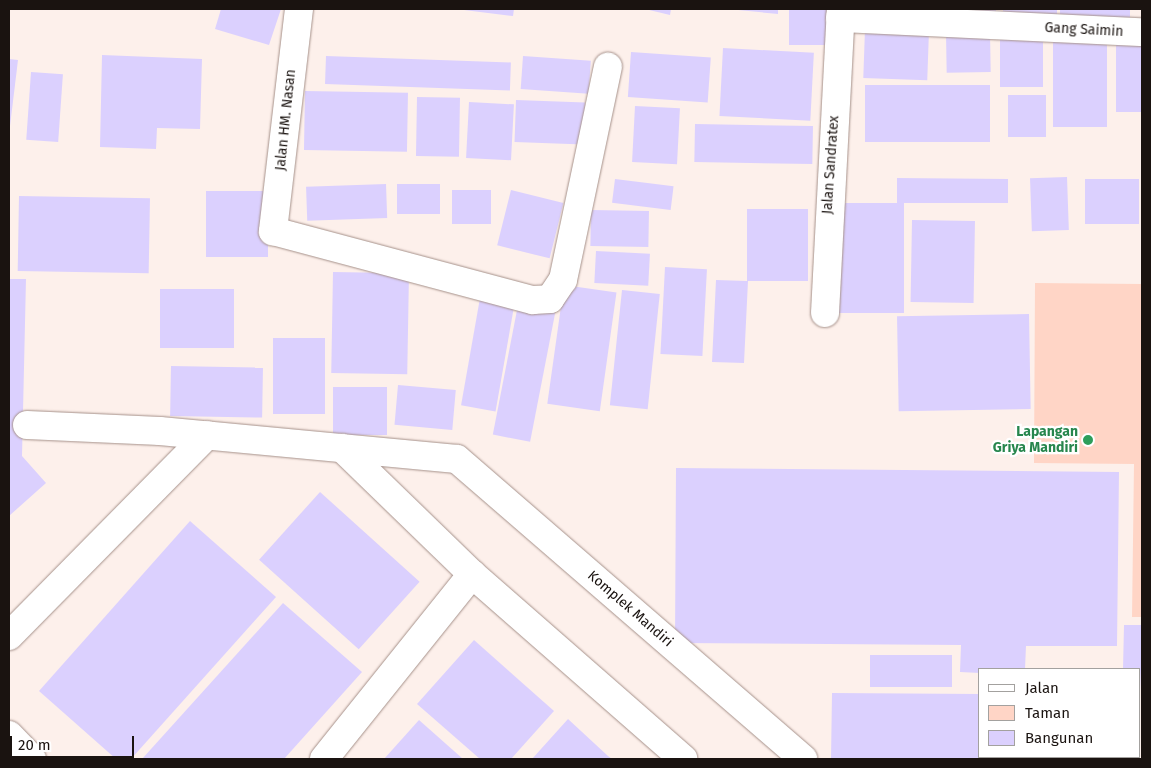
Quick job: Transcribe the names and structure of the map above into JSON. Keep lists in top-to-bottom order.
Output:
{
  "streets": {
    "street": [
      "Gang Saimin",
      "Jalan HM. Nasan",
      "Jalan Sandratex",
      "Komplek Mandiri"
    ]
  },
  "crossings": [
    ["Gang Saimin", "Jalan Sandratex"]
  ],
  "places": ["Lapangan Griya Mandiri"],
  "legend": ["Jalan", "Taman", "Bangunan"],
  "scale_bar": "20 m"
}
